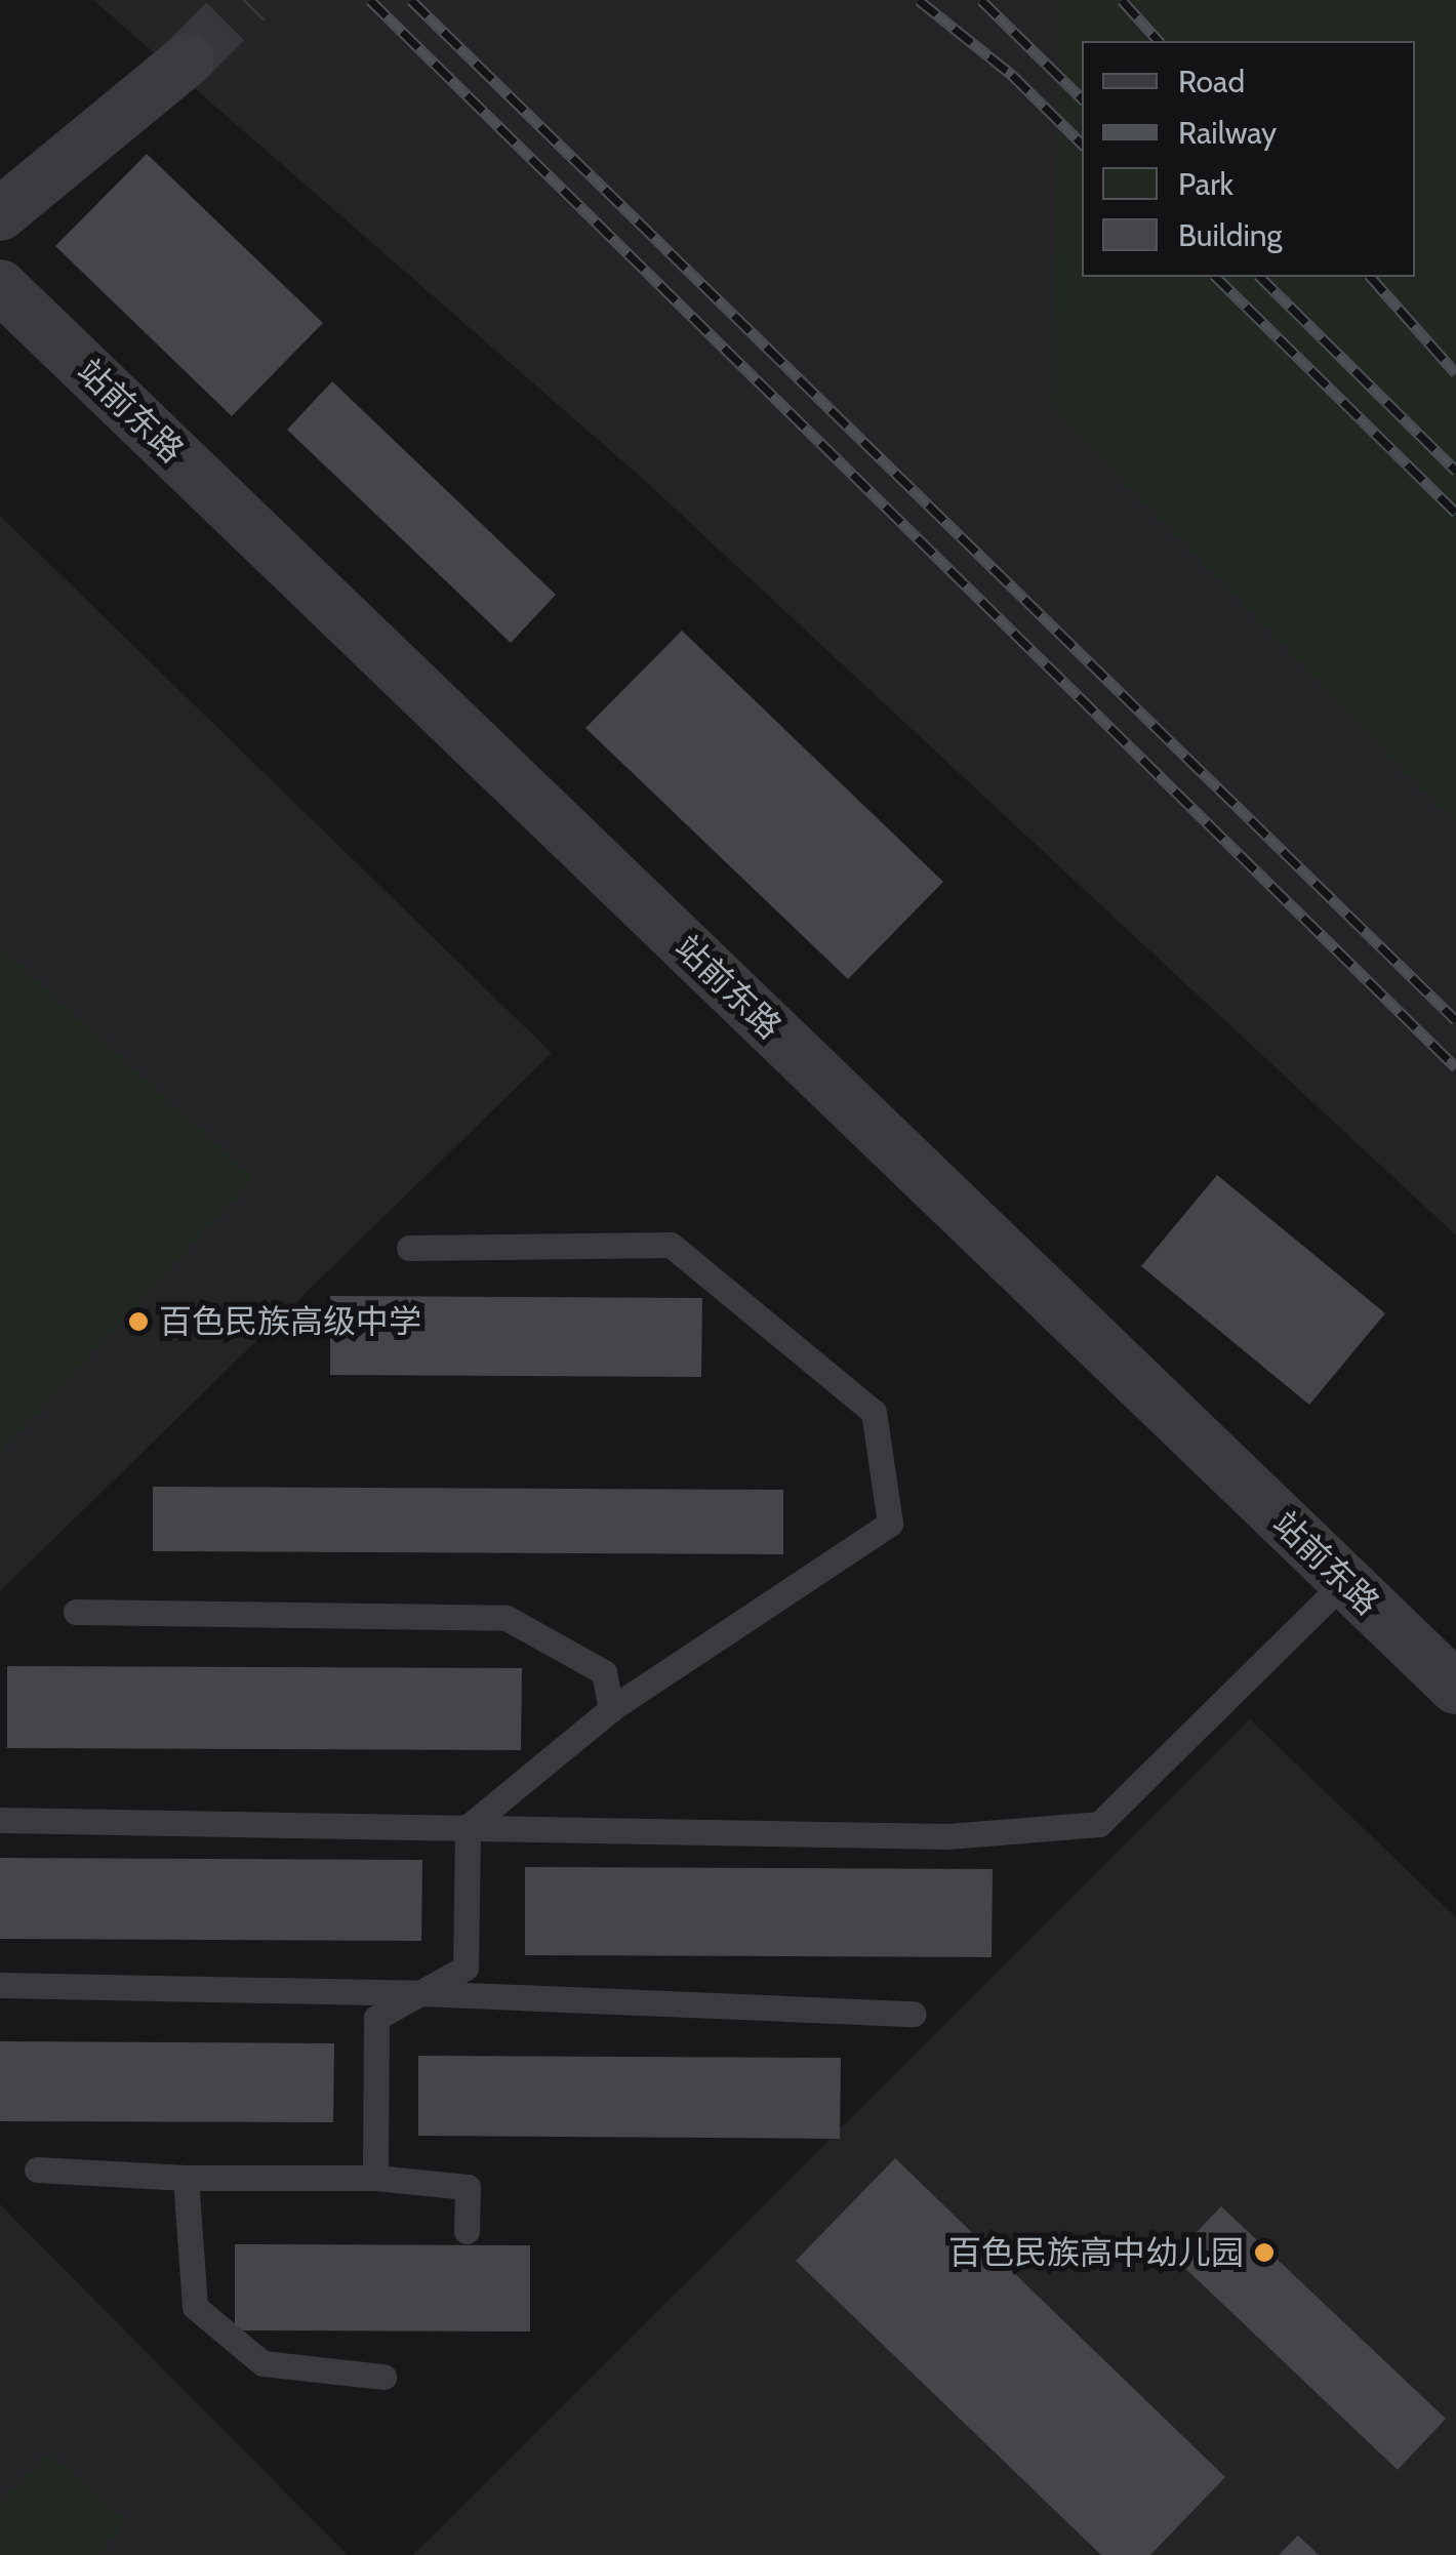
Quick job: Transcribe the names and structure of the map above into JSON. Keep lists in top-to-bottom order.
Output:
{
  "streets": {
    "street": ["站前东路"]
  },
  "places": ["百色民族高级中学", "百色民族高中幼儿园"],
  "legend": [
    "Road",
    "Railway",
    "Park",
    "Building"
  ]
}
